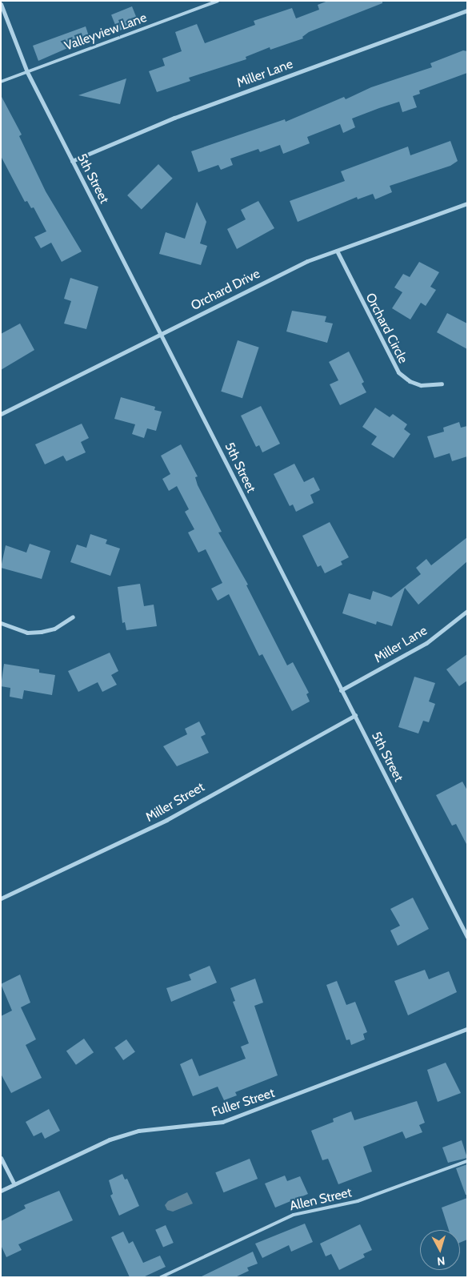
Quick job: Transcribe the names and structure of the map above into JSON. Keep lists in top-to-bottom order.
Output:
{
  "streets": {
    "street": [
      "Miller Lane",
      "5th Street",
      "Orchard Drive",
      "Orchard Circle",
      "Miller Street",
      "Fuller Street"
    ],
    "lane": ["Valleyview Lane", "Allen Street"]
  },
  "crossings": [
    ["Valleyview Lane", "5th Street"],
    ["Miller Lane", "5th Street"],
    ["5th Street", "Orchard Drive"],
    ["5th Street", "Miller Street"],
    ["Orchard Drive", "Orchard Circle"]
  ],
  "north": "bottom"
}
